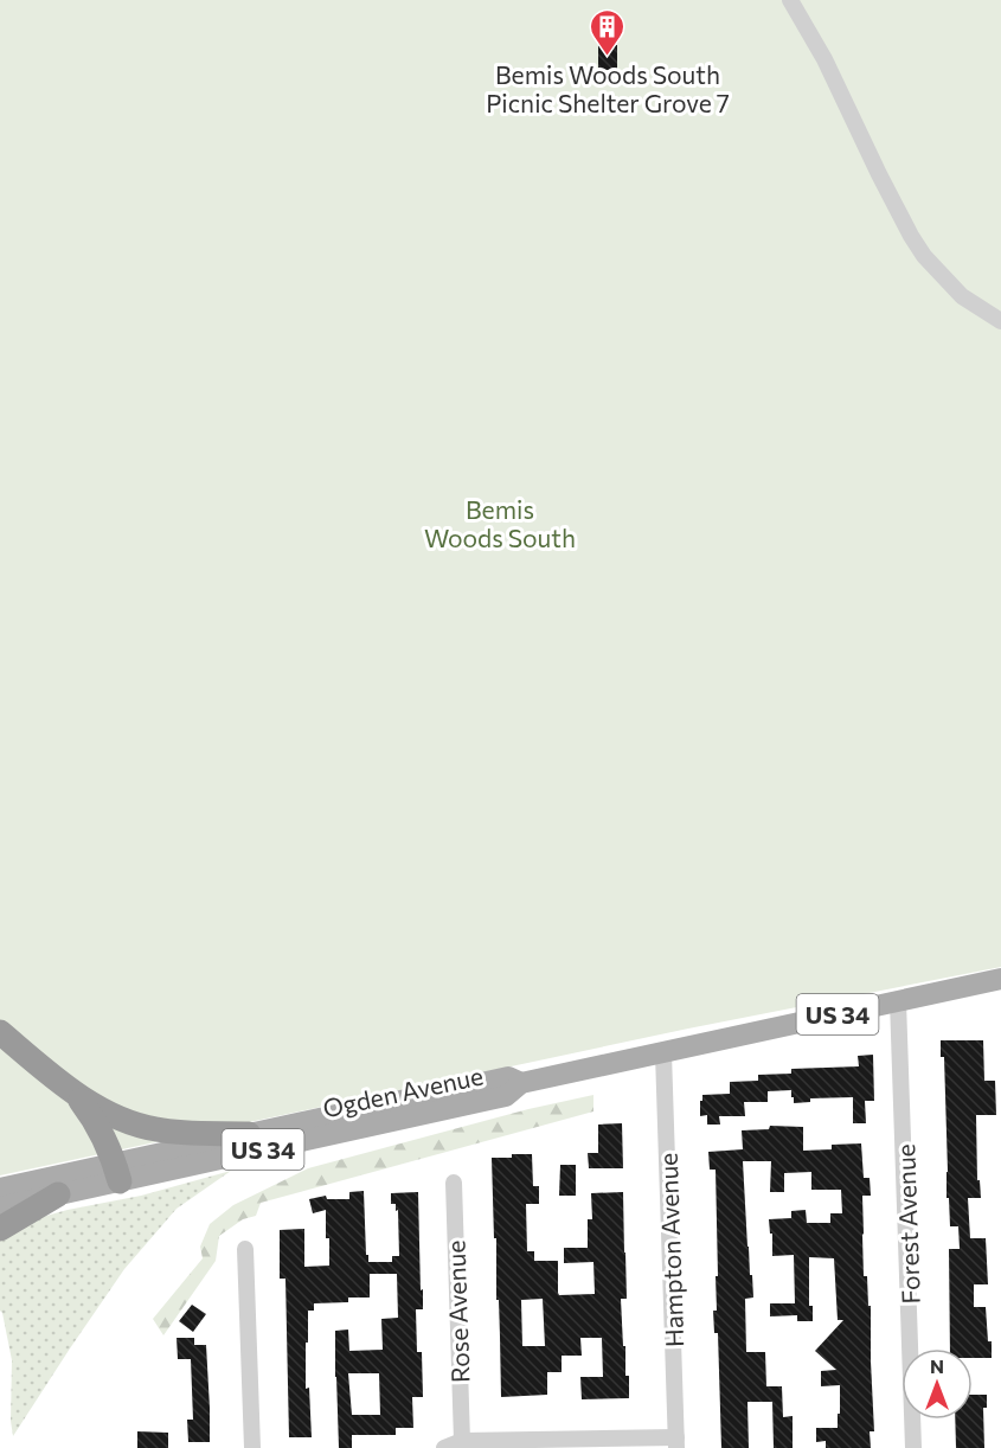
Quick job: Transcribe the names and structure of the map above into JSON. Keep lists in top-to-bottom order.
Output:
{
  "streets": {
    "main road": ["US 34", "Ogden Avenue"],
    "street": ["Forest Avenue", "Hampton Avenue", "Rose Avenue"]
  },
  "crossings": [
    ["Ogden Avenue", "Forest Avenue"],
    ["Ogden Avenue", "Hampton Avenue"]
  ],
  "parks": ["Bemis Woods South"],
  "places": {
    "building": ["Bemis Woods South Picnic Shelter Grove 7"]
  },
  "north": "top"
}
